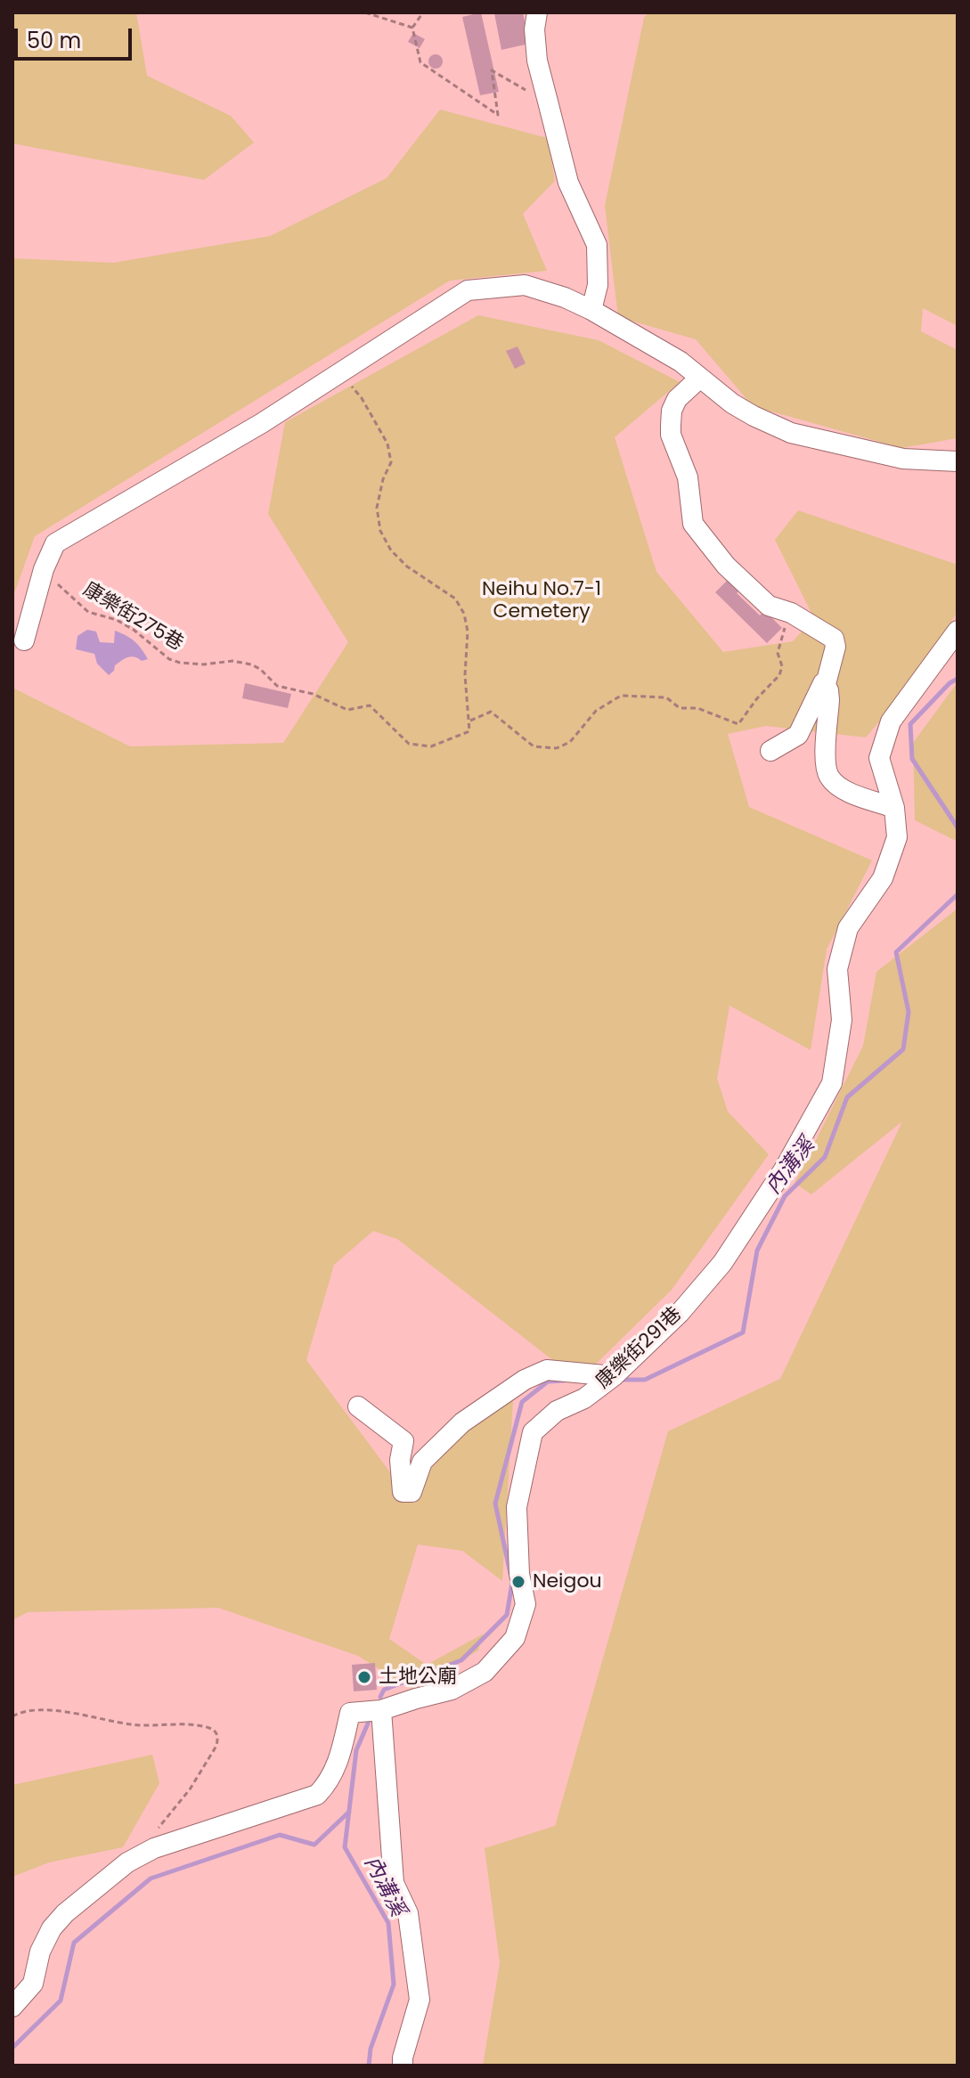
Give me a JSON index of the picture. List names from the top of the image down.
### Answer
{
  "streets": {
    "street": ["康樂街291巷"],
    "path": ["康樂街275巷"]
  },
  "water": ["內溝溪"],
  "parks": ["Neihu No.7-1 Cemetery"],
  "places": ["Neigou", "土地公廟"],
  "scale_bar": "50 m"
}
